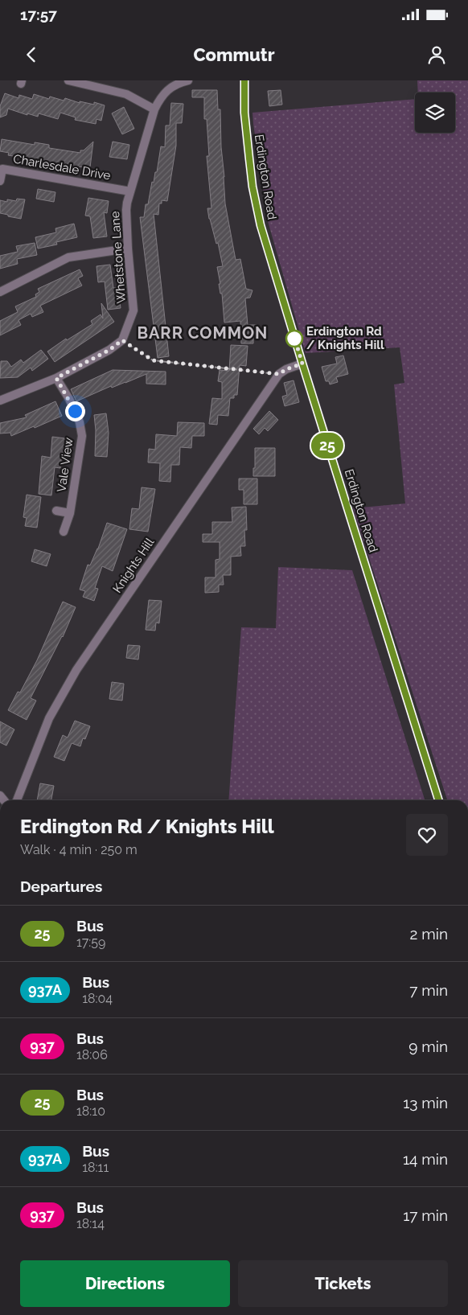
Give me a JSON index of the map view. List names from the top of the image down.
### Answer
{
  "streets": {
    "street": [
      "Charlesdale Drive",
      "Erdington Road",
      "Whetstone Lane",
      "Vale View",
      "Knights Hill"
    ]
  },
  "crossings": [
    ["Charlesdale Drive", "Whetstone Lane"]
  ],
  "districts": ["BARR COMMON"],
  "places": ["Erdington Rd / Knights Hill"],
  "lines": ["bus line 25"],
  "page": {
    "status": "17:57",
    "header": "Commutr",
    "on_map": "25",
    "heading": [
      ["Erdington Rd / Knights Hill", "Walk · 4 min · 250 m"],
      "Departures"
    ],
    "list": [
      {
        "mark": "25",
        "name": "Bus",
        "note": "17:59",
        "value": "2 min"
      },
      {
        "mark": "937A",
        "name": "Bus",
        "note": "18:04",
        "value": "7 min"
      },
      {
        "mark": "937",
        "name": "Bus",
        "note": "18:06",
        "value": "9 min"
      },
      {
        "mark": "25",
        "name": "Bus",
        "note": "18:10",
        "value": "13 min"
      },
      {
        "mark": "937A",
        "name": "Bus",
        "note": "18:11",
        "value": "14 min"
      },
      {
        "mark": "937",
        "name": "Bus",
        "note": "18:14",
        "value": "17 min"
      }
    ],
    "buttons": ["Directions", "Tickets"]
  }
}
